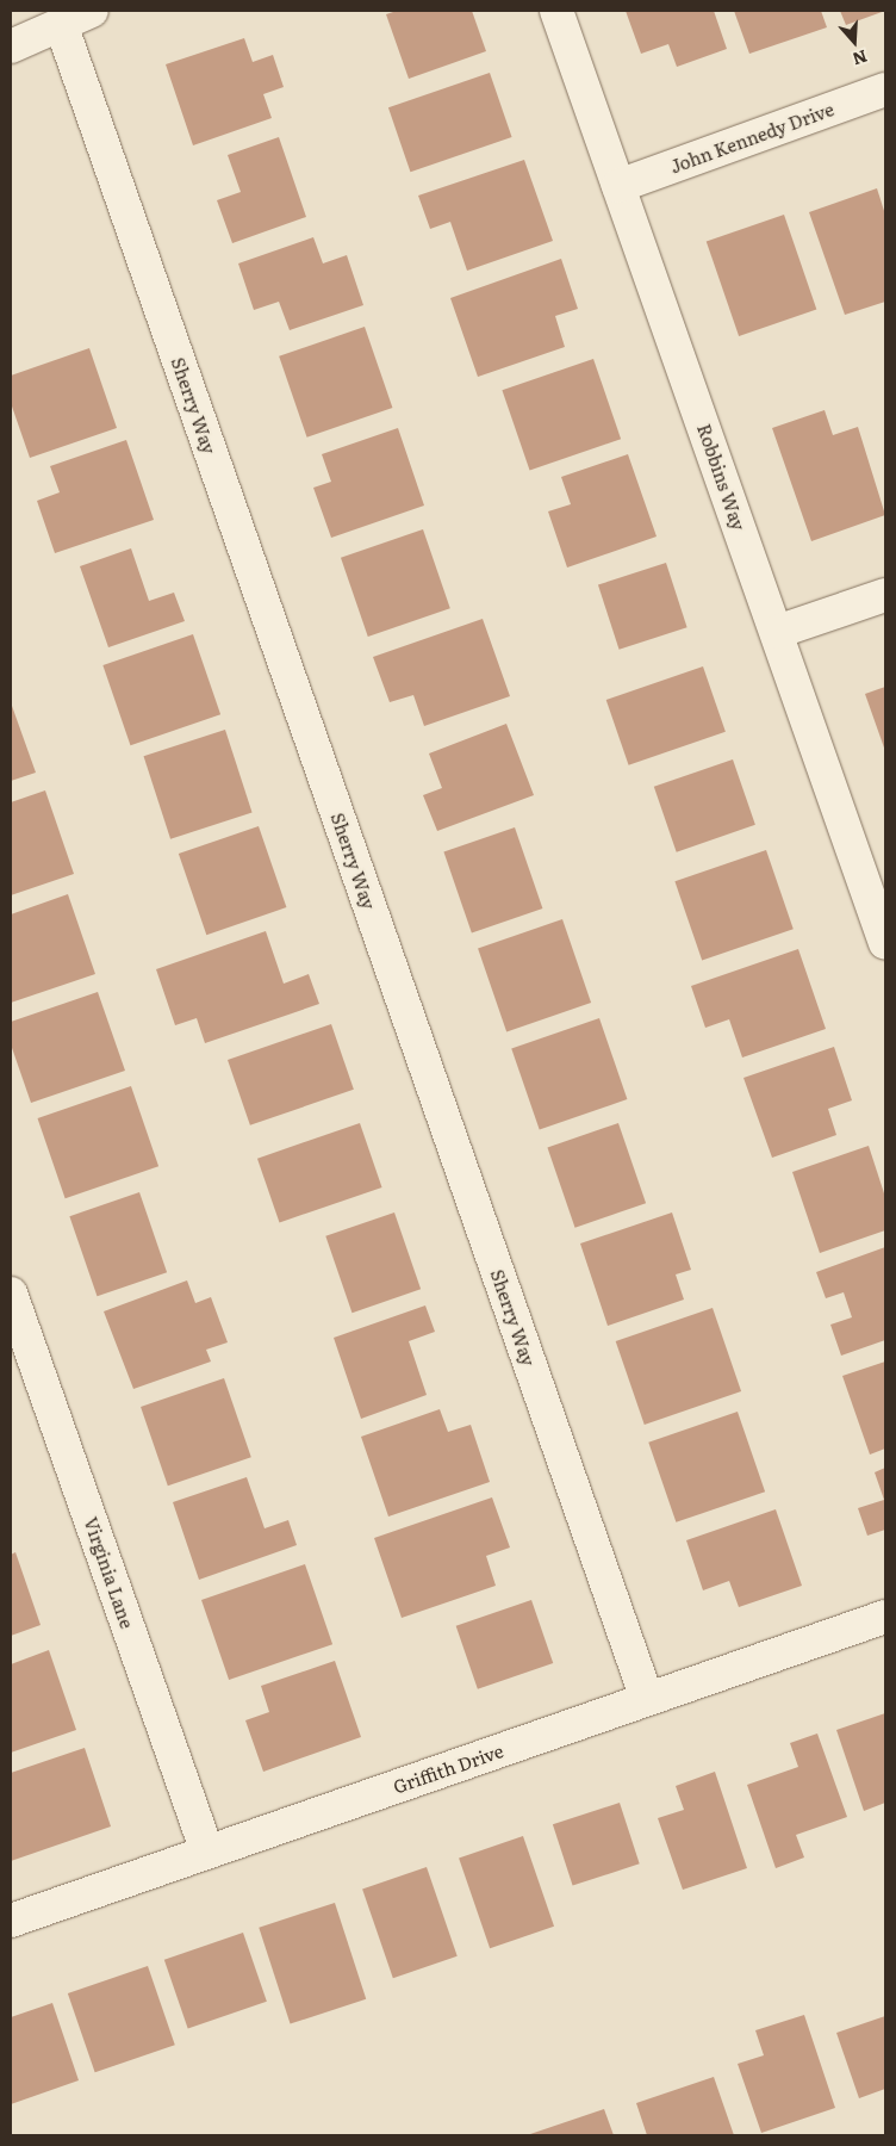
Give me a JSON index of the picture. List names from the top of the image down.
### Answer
{
  "streets": {
    "street": [
      "John Kennedy Drive",
      "Sherry Way",
      "Robbins Way",
      "Virginia Lane",
      "Griffith Drive"
    ]
  },
  "crossings": [
    ["John Kennedy Drive", "Robbins Way"],
    ["Sherry Way", "Griffith Drive"],
    ["Virginia Lane", "Griffith Drive"]
  ],
  "north": "bottom"
}
